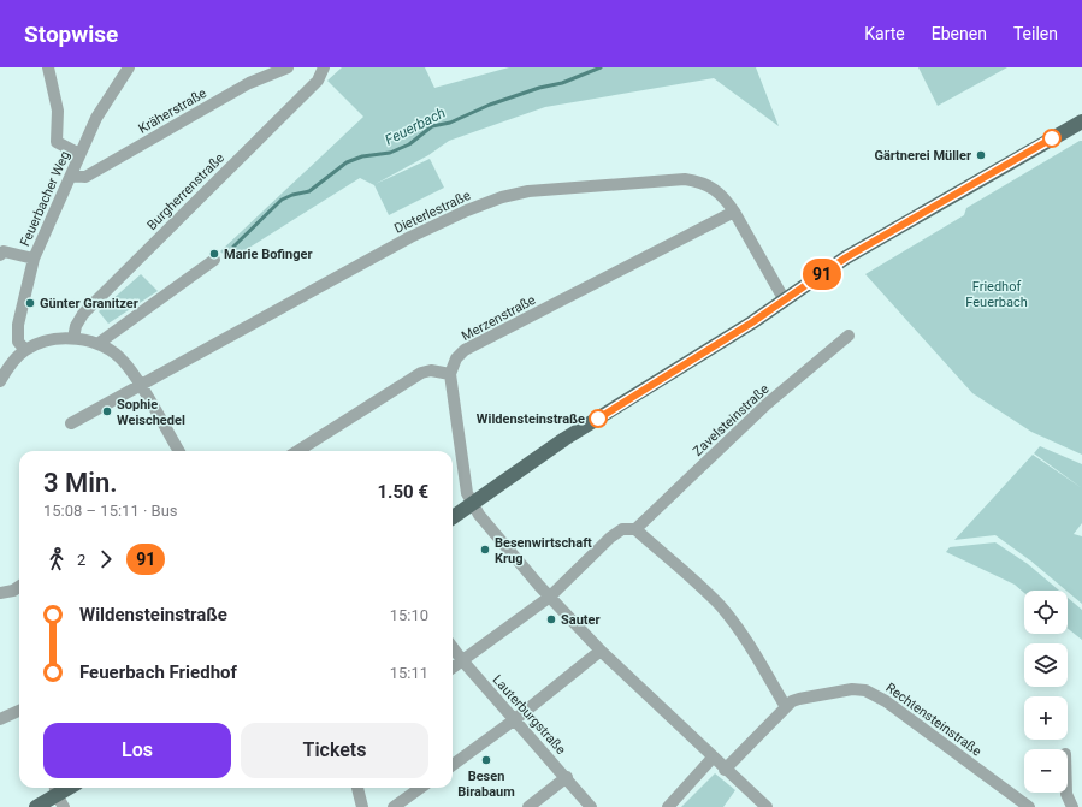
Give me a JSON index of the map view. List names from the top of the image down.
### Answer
{
  "streets": {
    "street": [
      "Kräherstraße",
      "Burgherrenstraße",
      "Feuerbacher Weg",
      "Dieterlestraße",
      "Merzenstraße",
      "Zavelsteinstraße",
      "Lauterburgstraße",
      "Rechtensteinstraße"
    ]
  },
  "crossings": [
    ["Kräherstraße", "Feuerbacher Weg"],
    ["Dieterlestraße", "Merzenstraße"],
    ["Zavelsteinstraße", "Lauterburgstraße"]
  ],
  "water": ["Feuerbach"],
  "parks": ["Friedhof Feuerbach"],
  "places": [
    "Gärtnerei Müller",
    "Marie Bofinger",
    "Günter Granitzer",
    "Sophie Weischedel",
    "Wildensteinstraße",
    "Besenwirtschaft Krug",
    "Sauter",
    "Besen Birabaum"
  ],
  "lines": ["bus line 91"],
  "page": {
    "header": "Stopwise",
    "nav": ["Karte", "Ebenen", "Teilen"],
    "on_map": "91",
    "heading": ["3 Min.", "15:08 – 15:11 · Bus", "1.50 €"],
    "legs": ["2", "91"],
    "list": [
      {
        "name": "Wildensteinstraße",
        "value": "15:10"
      },
      {
        "name": "Feuerbach Friedhof",
        "value": "15:11"
      }
    ],
    "map_buttons": ["+", "−"],
    "buttons": ["Los", "Tickets"]
  }
}
